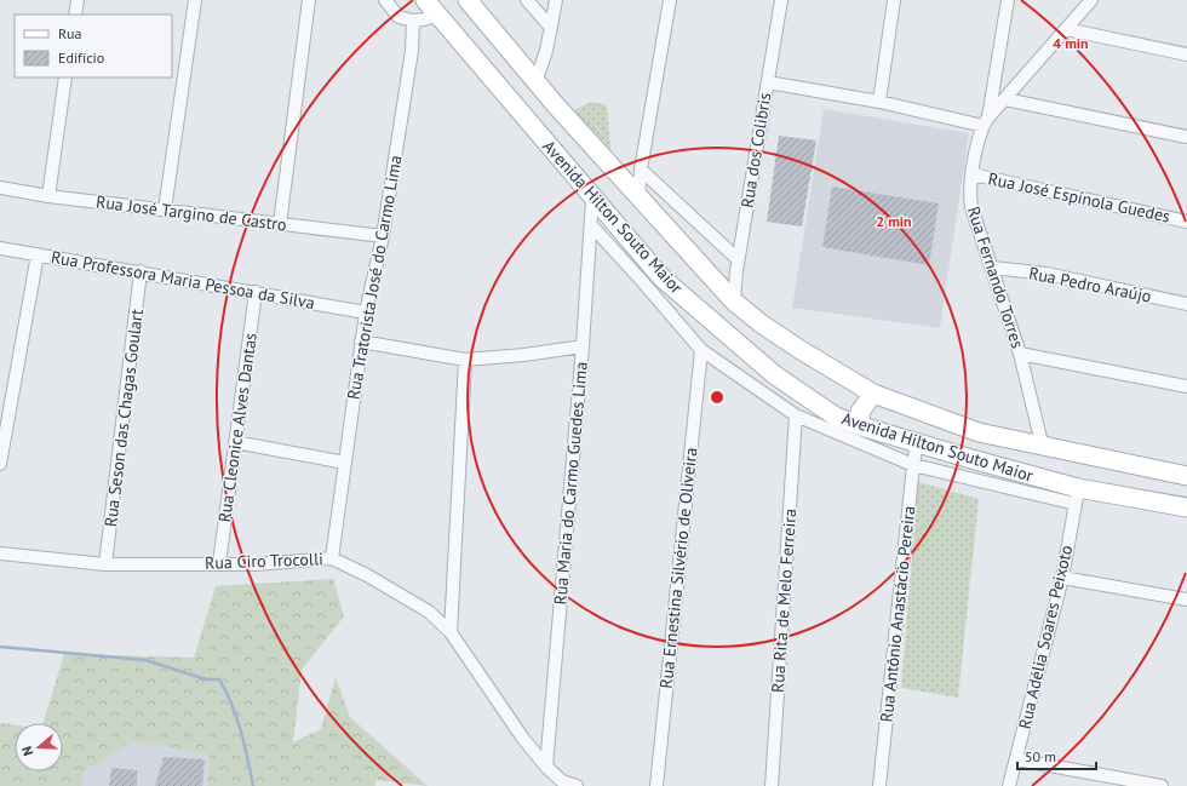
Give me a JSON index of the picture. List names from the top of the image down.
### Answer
{
  "streets": {
    "main road": ["Avenida Hilton Souto Maior"],
    "street": [
      "Rua dos Colibris",
      "Rua José Espínola Guedes",
      "Rua José Targino de Castro",
      "Rua Tratorista José do Carmo Lima",
      "Rua Fernando Torres",
      "Rua Professora Maria Pessoa da Silva",
      "Rua Pedro Araújo",
      "Rua Seson das Chagas Goulart",
      "Rua Cleonice Alves Dantas",
      "Rua Maria do Carmo Guedes Lima",
      "Rua Ciro Trocolli",
      "Rua Ernestina Silvério de Oliveira",
      "Rua Rita de Melo Ferreira",
      "Rua Antônio Anastácio Pereira",
      "Rua Adélia Soares Peixoto"
    ]
  },
  "crossings": [
    ["Rua dos Colibris", "Avenida Hilton Souto Maior"],
    ["Rua José Espínola Guedes", "Rua Fernando Torres"],
    ["Rua José Targino de Castro", "Rua Tratorista José do Carmo Lima"],
    ["Avenida Hilton Souto Maior", "Rua Fernando Torres"],
    ["Avenida Hilton Souto Maior", "Rua Maria do Carmo Guedes Lima"],
    ["Avenida Hilton Souto Maior", "Rua Ernestina Silvério de Oliveira"],
    ["Avenida Hilton Souto Maior", "Rua Rita de Melo Ferreira"],
    ["Avenida Hilton Souto Maior", "Rua Antônio Anastácio Pereira"],
    ["Avenida Hilton Souto Maior", "Rua Adélia Soares Peixoto"],
    ["Rua Tratorista José do Carmo Lima", "Rua Professora Maria Pessoa da Silva"],
    ["Rua Tratorista José do Carmo Lima", "Rua Ciro Trocolli"],
    ["Rua Fernando Torres", "Rua Pedro Araújo"],
    ["Rua Professora Maria Pessoa da Silva", "Rua Seson das Chagas Goulart"],
    ["Rua Professora Maria Pessoa da Silva", "Rua Cleonice Alves Dantas"],
    ["Rua Seson das Chagas Goulart", "Rua Ciro Trocolli"],
    ["Rua Cleonice Alves Dantas", "Rua Ciro Trocolli"],
    ["Rua Maria do Carmo Guedes Lima", "Rua Ciro Trocolli"]
  ],
  "legend": ["Rua", "Edifício"],
  "scale_bar": "50 m",
  "north": "left",
  "rings": ["4 min", "2 min"]
}
